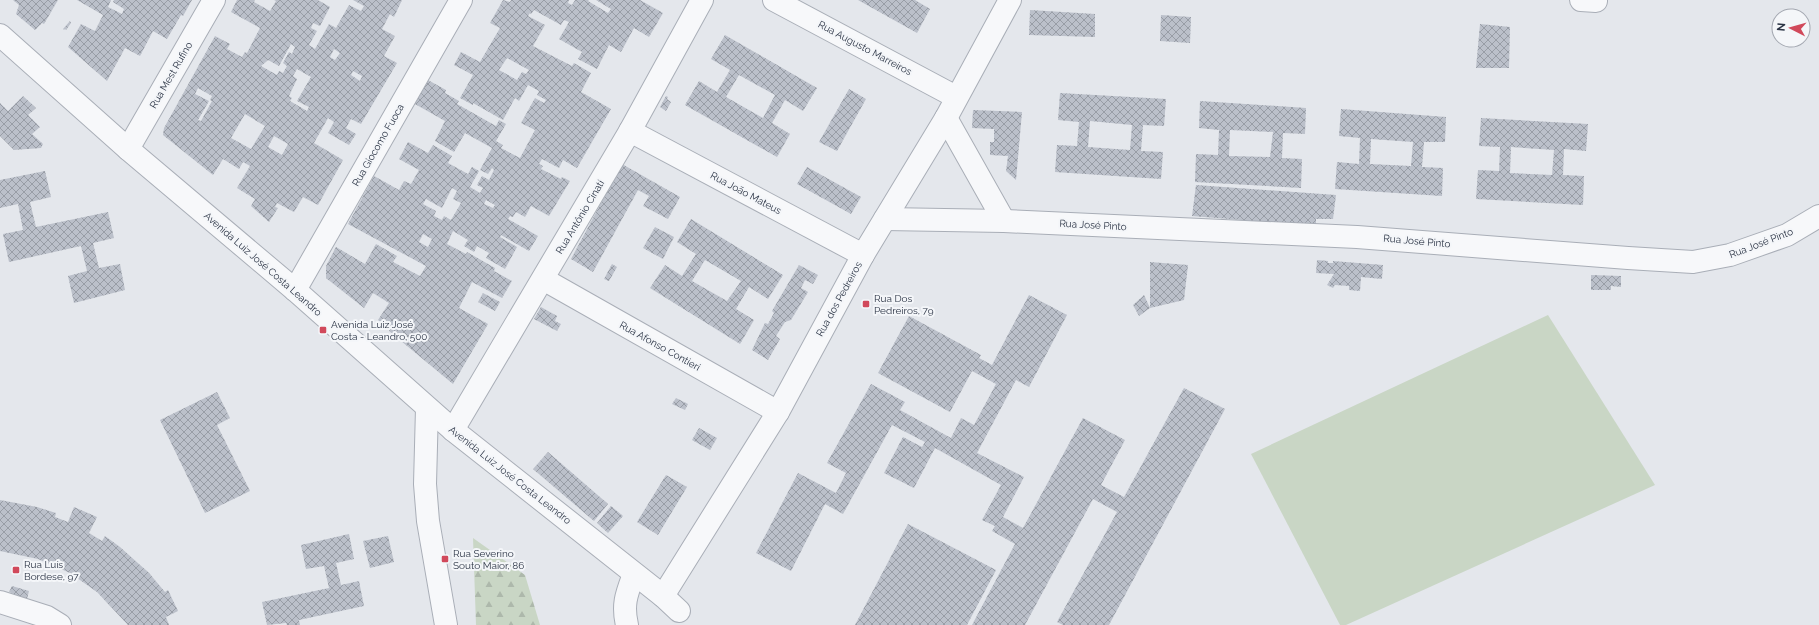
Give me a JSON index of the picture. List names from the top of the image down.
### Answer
{
  "streets": {
    "street": [
      "Rua Augusto Marreiros",
      "Rua Mest Rufino",
      "Rua Giocomo Fuoca",
      "Rua João Mateus",
      "Rua Antônio Cinati",
      "Rua José Pinto",
      "Avenida Luiz José Costa Leandro",
      "Rua dos Pedreiros",
      "Rua Afonso Contieri"
    ]
  },
  "crossings": [
    ["Rua Augusto Marreiros", "Rua dos Pedreiros"],
    ["Rua Mest Rufino", "Avenida Luiz José Costa Leandro"],
    ["Rua Giocomo Fuoca", "Avenida Luiz José Costa Leandro"],
    ["Rua João Mateus", "Rua Antônio Cinati"],
    ["Rua João Mateus", "Rua dos Pedreiros"],
    ["Rua Antônio Cinati", "Avenida Luiz José Costa Leandro"],
    ["Rua Antônio Cinati", "Rua Afonso Contieri"],
    ["Rua José Pinto", "Rua dos Pedreiros"],
    ["Avenida Luiz José Costa Leandro", "Rua dos Pedreiros"],
    ["Rua dos Pedreiros", "Rua Afonso Contieri"]
  ],
  "places": {
    "transit": [
      "Rua Dos Pedreiros, 79",
      "Avenida Luiz José Costa - Leandro, 500",
      "Rua Severino Souto Maior, 86",
      "Rua Luís Bordese, 97"
    ]
  },
  "north": "left"
}
